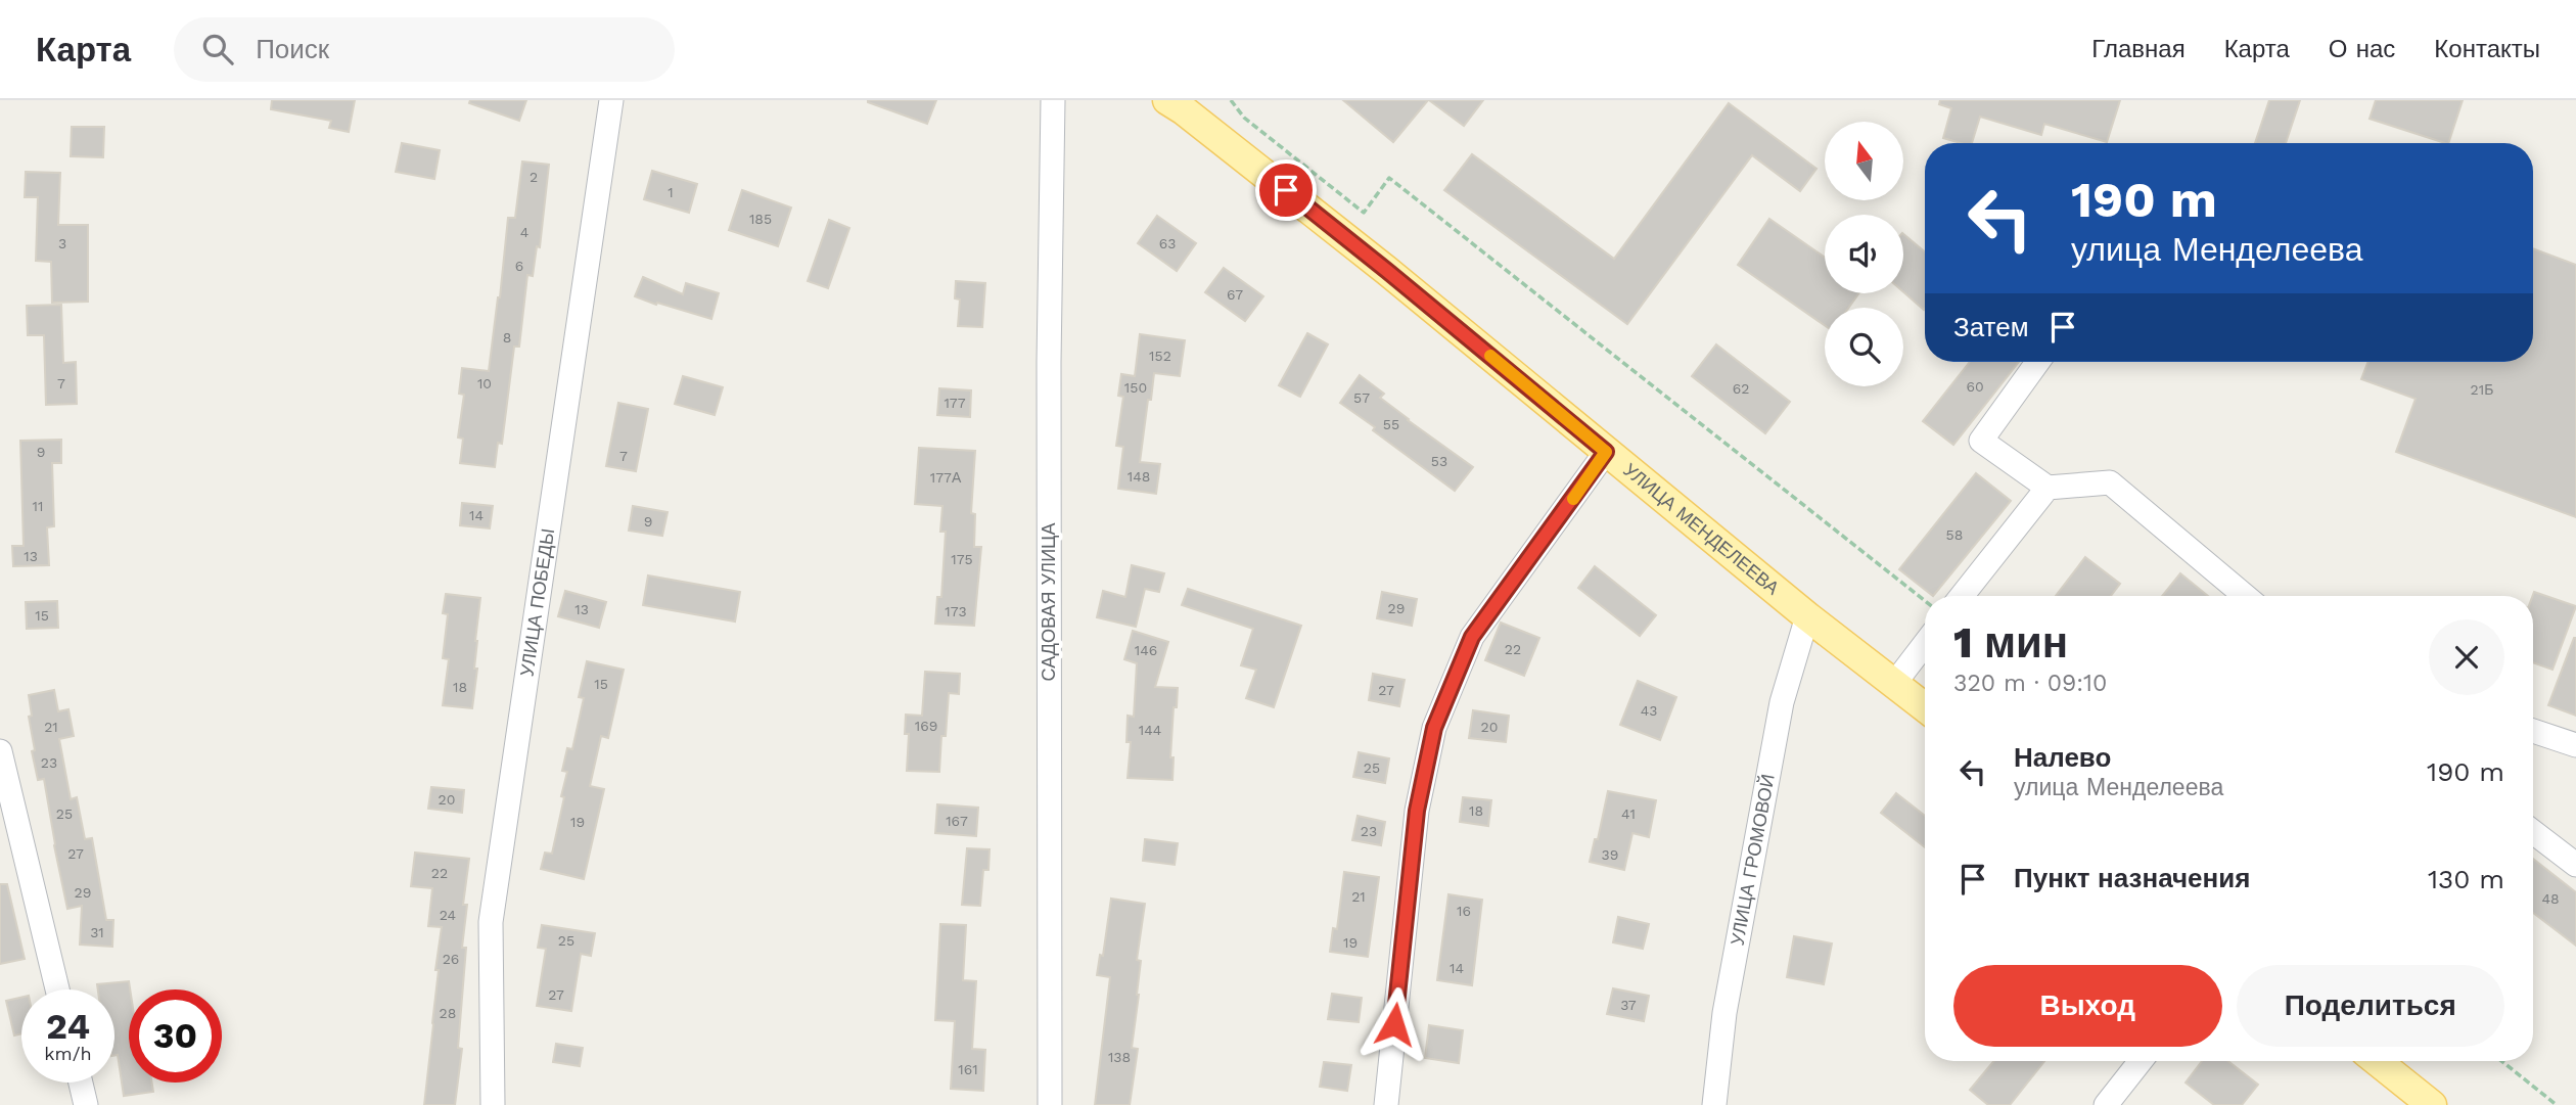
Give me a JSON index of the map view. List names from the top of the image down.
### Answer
{
  "streets": {
    "main road": ["УЛИЦА МЕНДЕЛЕЕВА"],
    "street": ["УЛИЦА ПОБЕДЫ", "САДОВАЯ УЛИЦА", "УЛИЦА ГРОМОВОЙ"]
  },
  "crossings": [
    ["УЛИЦА МЕНДЕЛЕЕВА", "УЛИЦА ГРОМОВОЙ"]
  ],
  "house_numbers": [
    "2",
    "1",
    "185",
    "4",
    "3",
    "63",
    "6",
    "67",
    "8",
    "152",
    "7",
    "10",
    "60",
    "150",
    "62",
    "21Б",
    "57",
    "177",
    "55",
    "9",
    "7",
    "53",
    "148",
    "177А",
    "11",
    "14",
    "9",
    "58",
    "13",
    "175",
    "29",
    "13",
    "173",
    "15",
    "22",
    "146",
    "15",
    "18",
    "27",
    "43",
    "169",
    "21",
    "20",
    "144",
    "23",
    "25",
    "20",
    "18",
    "25",
    "41",
    "167",
    "19",
    "23",
    "27",
    "39",
    "22",
    "29",
    "21",
    "48",
    "16",
    "24",
    "31",
    "25",
    "19",
    "26",
    "14",
    "27",
    "37",
    "28",
    "138",
    "161"
  ],
  "north": "top",
  "page": {
    "header": "Карта",
    "search": "Поиск",
    "nav": [
      "Главная",
      "Карта",
      "О нас",
      "Контакты"
    ],
    "turn": ["190 m", "улица Менделеева"],
    "then": "Затем",
    "heading": ["1 мин", "320 m · 09:10"],
    "list": [
      {
        "name": "Налево",
        "note": "улица Менделеева",
        "value": "190 m"
      },
      {
        "name": "Пункт назначения",
        "value": "130 m"
      }
    ],
    "buttons": ["Выход", "Поделиться"],
    "speed": "24 km/h",
    "limit": "30"
  }
}
